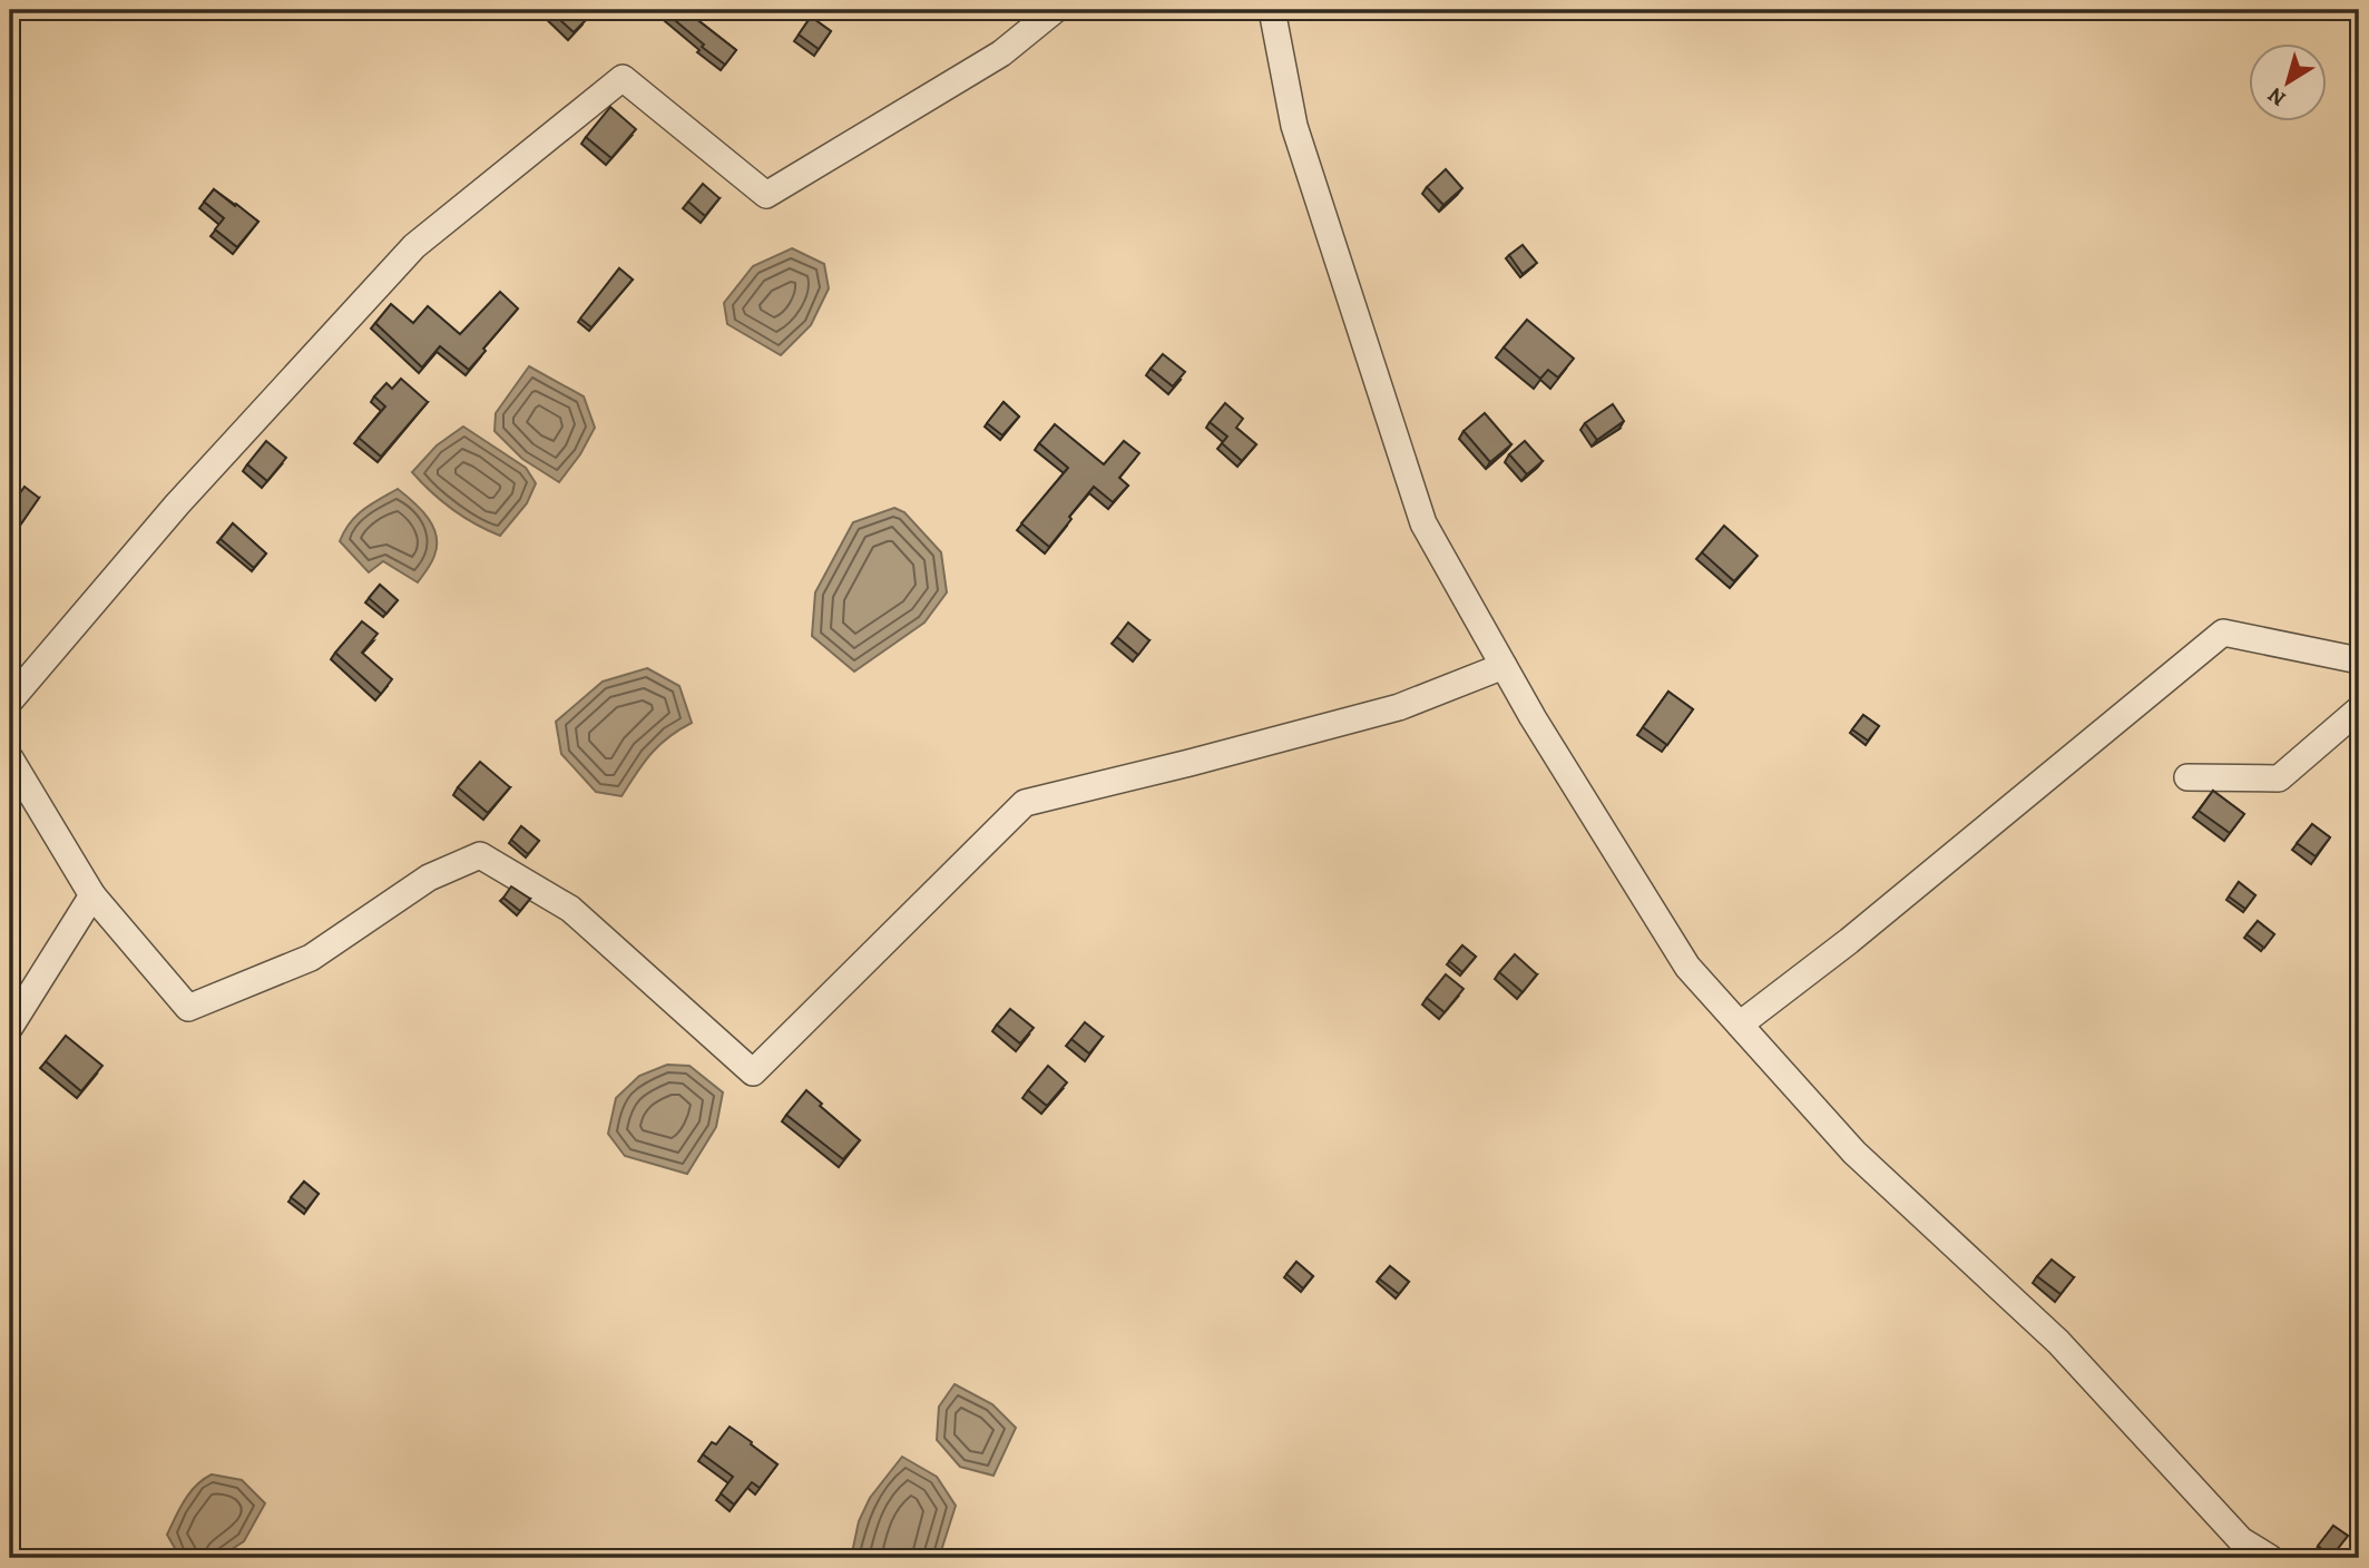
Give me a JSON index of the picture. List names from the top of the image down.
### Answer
{
  "north": "bottom left"
}
